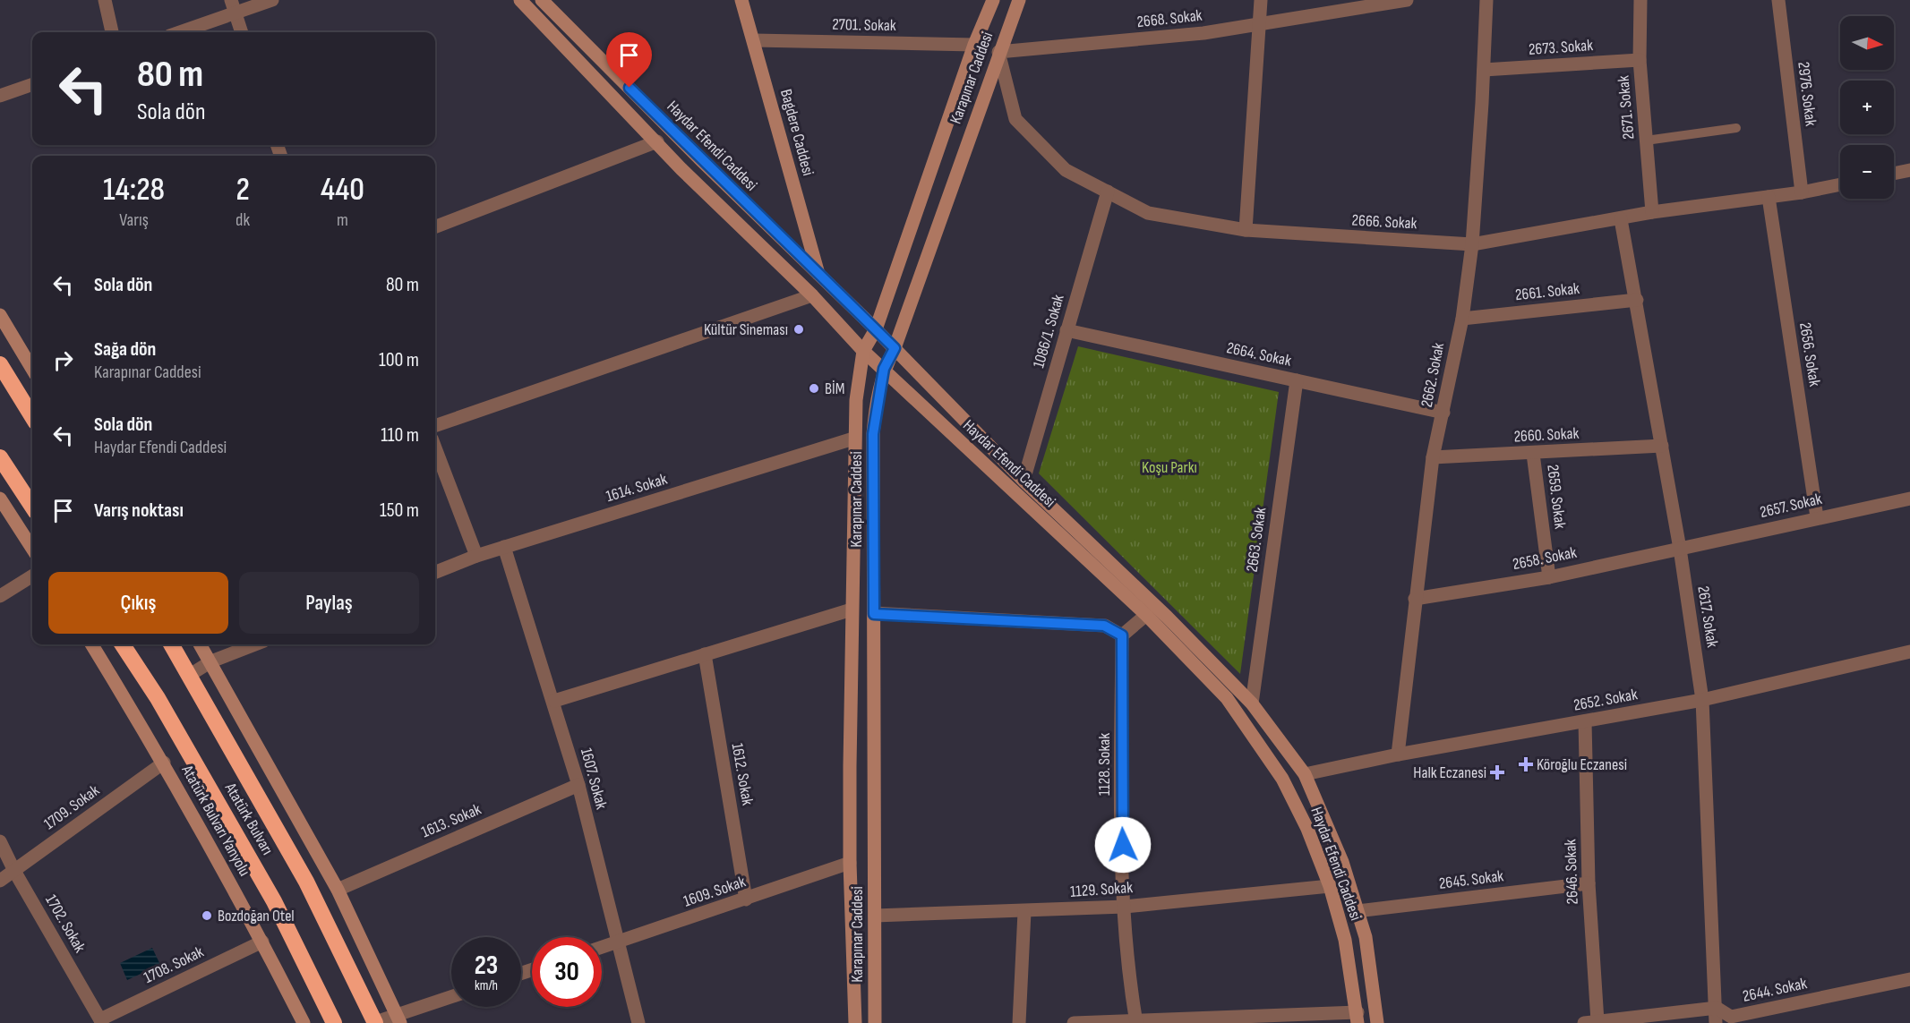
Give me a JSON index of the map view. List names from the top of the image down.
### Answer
{
  "streets": {
    "highway": ["Atatürk Bulvarı"],
    "main road": [
      "Karapınar Caddesi",
      "Bagdere Caddesi",
      "Haydar Efendi Caddesi",
      "Atatürk Bulvarı Yanyolu"
    ],
    "street": [
      "2668. Sokak",
      "2701. Sokak",
      "2673. Sokak",
      "2976. Sokak",
      "2671. Sokak",
      "2666. Sokak",
      "2661. Sokak",
      "1086/1. Sokak",
      "2664. Sokak",
      "2656. Sokak",
      "2662. Sokak",
      "2660. Sokak",
      "1614. Sokak",
      "2659. Sokak",
      "2657. Sokak",
      "2663. Sokak",
      "2658. Sokak",
      "2617. Sokak",
      "2652. Sokak",
      "1128. Sokak",
      "1612. Sokak",
      "1607. Sokak",
      "1709. Sokak",
      "1613. Sokak",
      "2646. Sokak",
      "2645. Sokak",
      "1129. Sokak",
      "1609. Sokak",
      "1702. Sokak",
      "1708. Sokak",
      "2644. Sokak"
    ]
  },
  "crossings": [
    ["2668. Sokak", "Karapınar Caddesi"],
    ["2668. Sokak", "2666. Sokak"],
    ["2701. Sokak", "Karapınar Caddesi"],
    ["2701. Sokak", "Bagdere Caddesi"],
    ["2673. Sokak", "2671. Sokak"],
    ["2673. Sokak", "2662. Sokak"],
    ["Karapınar Caddesi", "Haydar Efendi Caddesi"],
    ["Karapınar Caddesi", "2666. Sokak"],
    ["Karapınar Caddesi", "1614. Sokak"],
    ["Karapınar Caddesi", "1129. Sokak"],
    ["Karapınar Caddesi", "1609. Sokak"],
    ["2976. Sokak", "2666. Sokak"],
    ["2671. Sokak", "2666. Sokak"],
    ["Bagdere Caddesi", "Haydar Efendi Caddesi"],
    ["Haydar Efendi Caddesi", "1086/1. Sokak"],
    ["Haydar Efendi Caddesi", "2663. Sokak"],
    ["Haydar Efendi Caddesi", "2652. Sokak"],
    ["Haydar Efendi Caddesi", "2645. Sokak"],
    ["Haydar Efendi Caddesi", "1129. Sokak"],
    ["2666. Sokak", "1086/1. Sokak"],
    ["2666. Sokak", "2656. Sokak"],
    ["2666. Sokak", "2662. Sokak"],
    ["2666. Sokak", "2617. Sokak"],
    ["2661. Sokak", "2662. Sokak"],
    ["2661. Sokak", "2617. Sokak"],
    ["1086/1. Sokak", "2664. Sokak"],
    ["2664. Sokak", "2662. Sokak"],
    ["2664. Sokak", "2663. Sokak"],
    ["2656. Sokak", "2657. Sokak"],
    ["2662. Sokak", "2660. Sokak"],
    ["2662. Sokak", "2658. Sokak"],
    ["2662. Sokak", "2652. Sokak"],
    ["2660. Sokak", "2659. Sokak"],
    ["2660. Sokak", "2617. Sokak"],
    ["1614. Sokak", "1607. Sokak"],
    ["2659. Sokak", "2658. Sokak"],
    ["2657. Sokak", "2658. Sokak"],
    ["2657. Sokak", "2617. Sokak"],
    ["2658. Sokak", "2617. Sokak"],
    ["2617. Sokak", "2652. Sokak"],
    ["2617. Sokak", "2644. Sokak"],
    ["2652. Sokak", "2646. Sokak"],
    ["1128. Sokak", "1129. Sokak"],
    ["1612. Sokak", "1609. Sokak"],
    ["1607. Sokak", "1613. Sokak"],
    ["1607. Sokak", "1609. Sokak"],
    ["1709. Sokak", "Atatürk Bulvarı Yanyolu"],
    ["1709. Sokak", "1702. Sokak"],
    ["Atatürk Bulvarı Yanyolu", "1708. Sokak"],
    ["2646. Sokak", "2645. Sokak"],
    ["2646. Sokak", "2644. Sokak"],
    ["1702. Sokak", "1708. Sokak"]
  ],
  "parks": ["Koşu Parkı"],
  "places": {
    "other": ["Kültür Sineması", "BİM", "Bozdoğan Otel"],
    "health": ["Köroğlu Eczanesi", "Halk Eczanesi"]
  },
  "north": "right",
  "page": {
    "map_buttons": ["+", "−"],
    "turn": ["80 m", "Sola dön"],
    "eta": [
      "14:28",
      "Varış",
      "2",
      "dk",
      "440",
      "m"
    ],
    "list": [
      {
        "name": "Sola dön",
        "value": "80 m"
      },
      {
        "name": "Sağa dön",
        "note": "Karapınar Caddesi",
        "value": "100 m"
      },
      {
        "name": "Sola dön",
        "note": "Haydar Efendi Caddesi",
        "value": "110 m"
      },
      {
        "name": "Varış noktası",
        "value": "150 m"
      }
    ],
    "buttons": ["Çıkış", "Paylaş"],
    "speed": "23 km/h",
    "limit": "30"
  }
}
